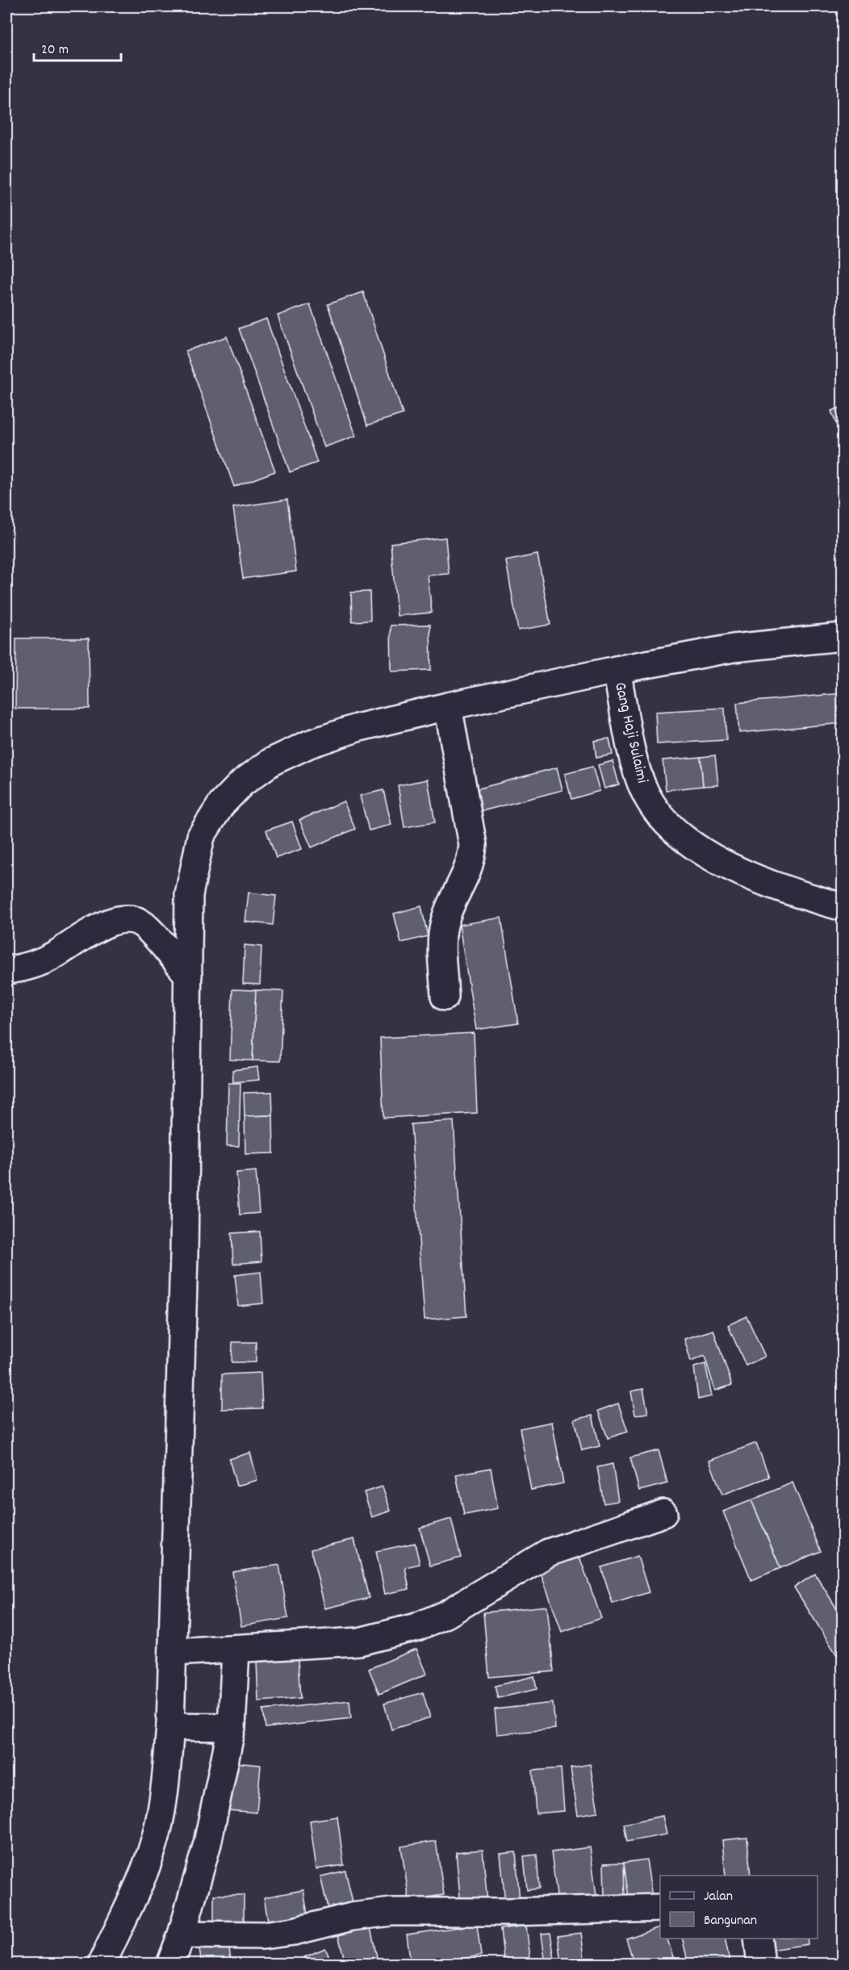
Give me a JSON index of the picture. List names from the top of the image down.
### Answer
{
  "streets": {
    "street": ["Gang Haji Sulaimi"]
  },
  "legend": ["Jalan", "Bangunan"],
  "scale_bar": "20 m"
}
